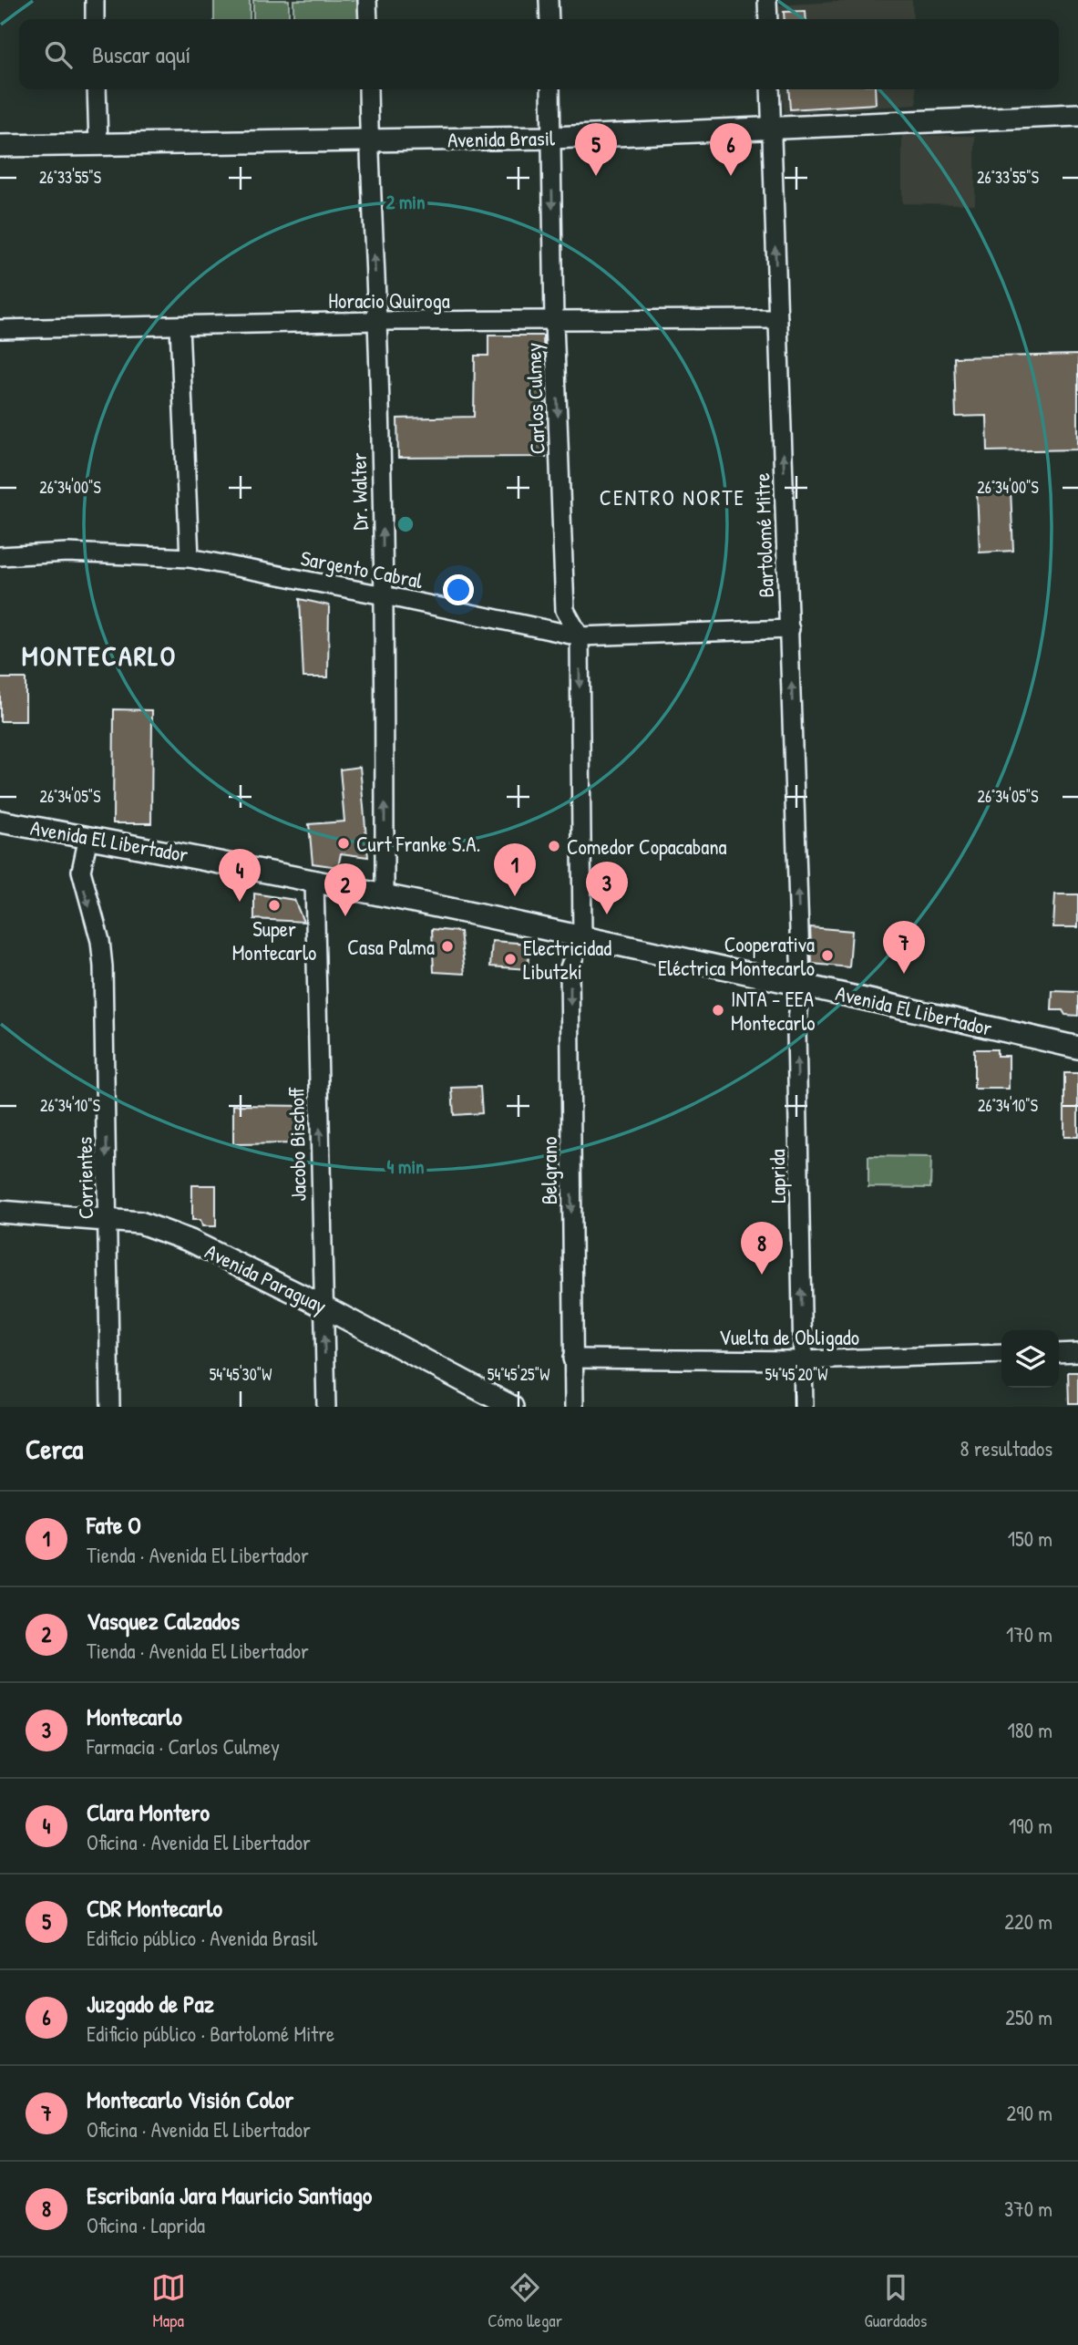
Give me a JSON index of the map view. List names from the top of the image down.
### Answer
{
  "streets": {
    "main road": ["Avenida Brasil", "Avenida El Libertador", "Avenida Paraguay"],
    "street": [
      "Horacio Quiroga",
      "Carlos Culmey",
      "Dr. Walter",
      "Bartolomé Mitre",
      "Sargento Cabral",
      "Jacobo Bischoff",
      "Belgrano",
      "Laprida",
      "Corrientes",
      "Vuelta de Obligado"
    ]
  },
  "crossings": [
    ["Avenida Brasil", "Carlos Culmey"],
    ["Avenida Brasil", "Dr. Walter"],
    ["Avenida Brasil", "Bartolomé Mitre"],
    ["Horacio Quiroga", "Carlos Culmey"],
    ["Horacio Quiroga", "Dr. Walter"],
    ["Horacio Quiroga", "Bartolomé Mitre"],
    ["Carlos Culmey", "Sargento Cabral"],
    ["Carlos Culmey", "Avenida El Libertador"],
    ["Carlos Culmey", "Belgrano"],
    ["Dr. Walter", "Sargento Cabral"],
    ["Dr. Walter", "Avenida El Libertador"],
    ["Bartolomé Mitre", "Sargento Cabral"],
    ["Bartolomé Mitre", "Avenida El Libertador"],
    ["Bartolomé Mitre", "Laprida"],
    ["Avenida El Libertador", "Jacobo Bischoff"],
    ["Avenida El Libertador", "Belgrano"],
    ["Avenida El Libertador", "Laprida"],
    ["Avenida El Libertador", "Corrientes"],
    ["Jacobo Bischoff", "Avenida Paraguay"],
    ["Belgrano", "Vuelta de Obligado"],
    ["Laprida", "Vuelta de Obligado"],
    ["Corrientes", "Avenida Paraguay"]
  ],
  "one_way": [
    "Carlos Culmey",
    "Dr. Walter",
    "Bartolomé Mitre",
    "Jacobo Bischoff",
    "Belgrano",
    "Laprida",
    "Corrientes"
  ],
  "districts": ["CENTRO NORTE", "MONTECARLO"],
  "places": [
    "Curt Franke S.A.",
    "Comedor Copacabana",
    "Super Montecarlo",
    "Casa Palma",
    "Cooperativa Eléctrica Montecarlo",
    "Electricidad Libutzki",
    "INTA - EEA Montecarlo"
  ],
  "page": {
    "search": "Buscar aquí",
    "pins": [
      "5",
      "6",
      "1",
      "4",
      "3",
      "2",
      "7",
      "8"
    ],
    "heading": ["Cerca", "8 resultados"],
    "list": [
      {
        "mark": "1",
        "name": "Fate O",
        "note": "Tienda · Avenida El Libertador",
        "value": "150 m"
      },
      {
        "mark": "2",
        "name": "Vasquez Calzados",
        "note": "Tienda · Avenida El Libertador",
        "value": "170 m"
      },
      {
        "mark": "3",
        "name": "Montecarlo",
        "note": "Farmacia · Carlos Culmey",
        "value": "180 m"
      },
      {
        "mark": "4",
        "name": "Clara Montero",
        "note": "Oficina · Avenida El Libertador",
        "value": "190 m"
      },
      {
        "mark": "5",
        "name": "CDR Montecarlo",
        "note": "Edificio público · Avenida Brasil",
        "value": "220 m"
      },
      {
        "mark": "6",
        "name": "Juzgado de Paz",
        "note": "Edificio público · Bartolomé Mitre",
        "value": "250 m"
      },
      {
        "mark": "7",
        "name": "Montecarlo Visión Color",
        "note": "Oficina · Avenida El Libertador",
        "value": "290 m"
      },
      {
        "mark": "8",
        "name": "Escribanía Jara Mauricio Santiago",
        "note": "Oficina · Laprida",
        "value": "370 m"
      }
    ],
    "nav": ["Mapa", "Cómo llegar", "Guardados"]
  },
  "coordinates": [
    "26°33'55\"S",
    "26°34'00\"S",
    "26°34'05\"S",
    "26°34'10\"S",
    "54°45'30\"W",
    "54°45'25\"W",
    "54°45'20\"W"
  ],
  "rings": ["2 min", "4 min"]
}
